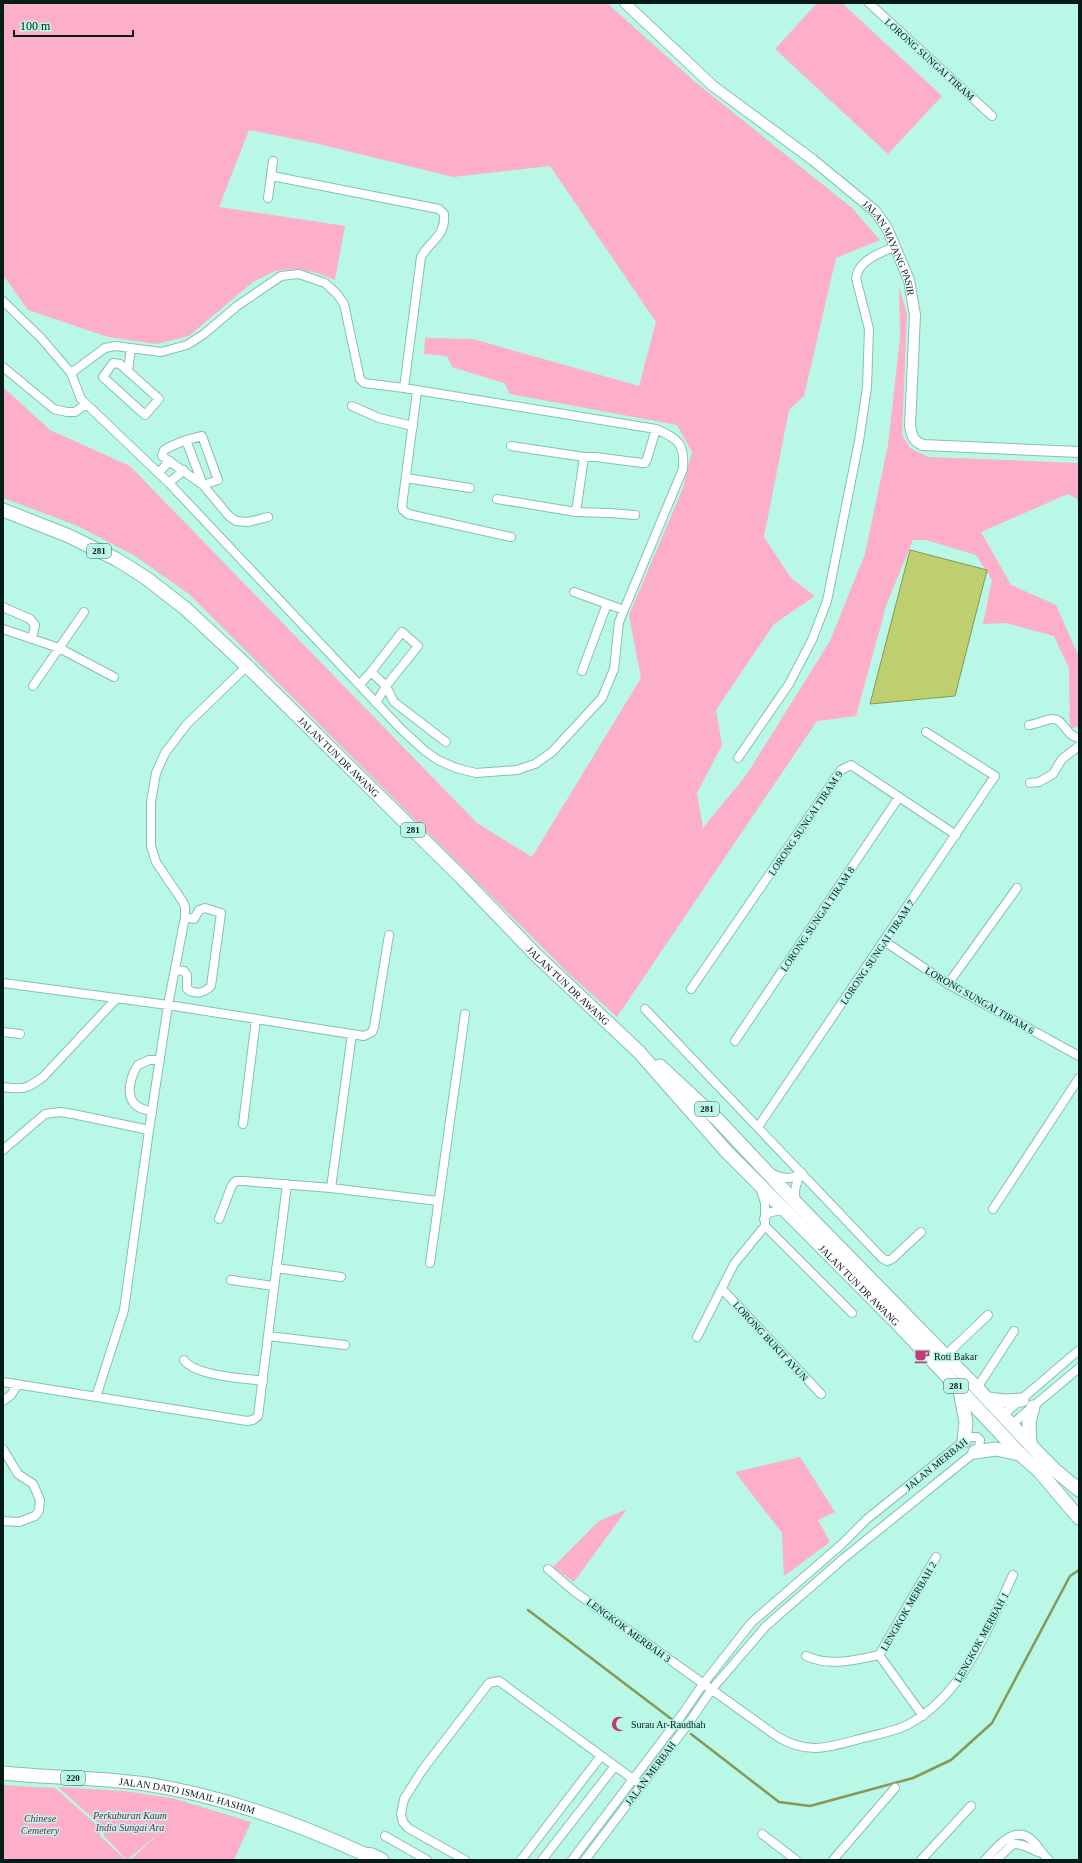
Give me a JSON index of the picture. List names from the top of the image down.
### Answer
{
  "streets": {
    "main road": [
      "281",
      "JALAN TUN DR AWANG",
      "220",
      "JALAN DATO ISMAIL HASHIM"
    ],
    "street": [
      "LORONG SUNGAI TIRAM",
      "JALAN MAYANG PASIR",
      "LORONG SUNGAI TIRAM 9",
      "LORONG SUNGAI TIRAM 8",
      "LORONG SUNGAI TIRAM 7",
      "LORONG SUNGAI TIRAM 6",
      "LORONG BUKIT AYUN",
      "JALAN MERBAH",
      "LENGKOK MERBAH 2",
      "LENGKOK MERBAH 3",
      "LENGKOK MERBAH 1"
    ]
  },
  "crossings": [
    ["LORONG SUNGAI TIRAM 9", "LORONG SUNGAI TIRAM 8"],
    ["LORONG SUNGAI TIRAM 9", "LORONG SUNGAI TIRAM 7"],
    ["LORONG SUNGAI TIRAM 7", "LORONG SUNGAI TIRAM 6"],
    ["JALAN MERBAH", "LENGKOK MERBAH 3"],
    ["JALAN MERBAH", "LENGKOK MERBAH 1"],
    ["LENGKOK MERBAH 2", "LENGKOK MERBAH 1"],
    ["LENGKOK MERBAH 3", "LENGKOK MERBAH 1"]
  ],
  "parks": ["Perkuburan Kaum India Sungai Ara", "Chinese Cemetery"],
  "places": {
    "cafe": ["Roti Bakar"],
    "mosque": ["Surau Ar-Raudhah"]
  },
  "scale_bar": "100 m"
}
